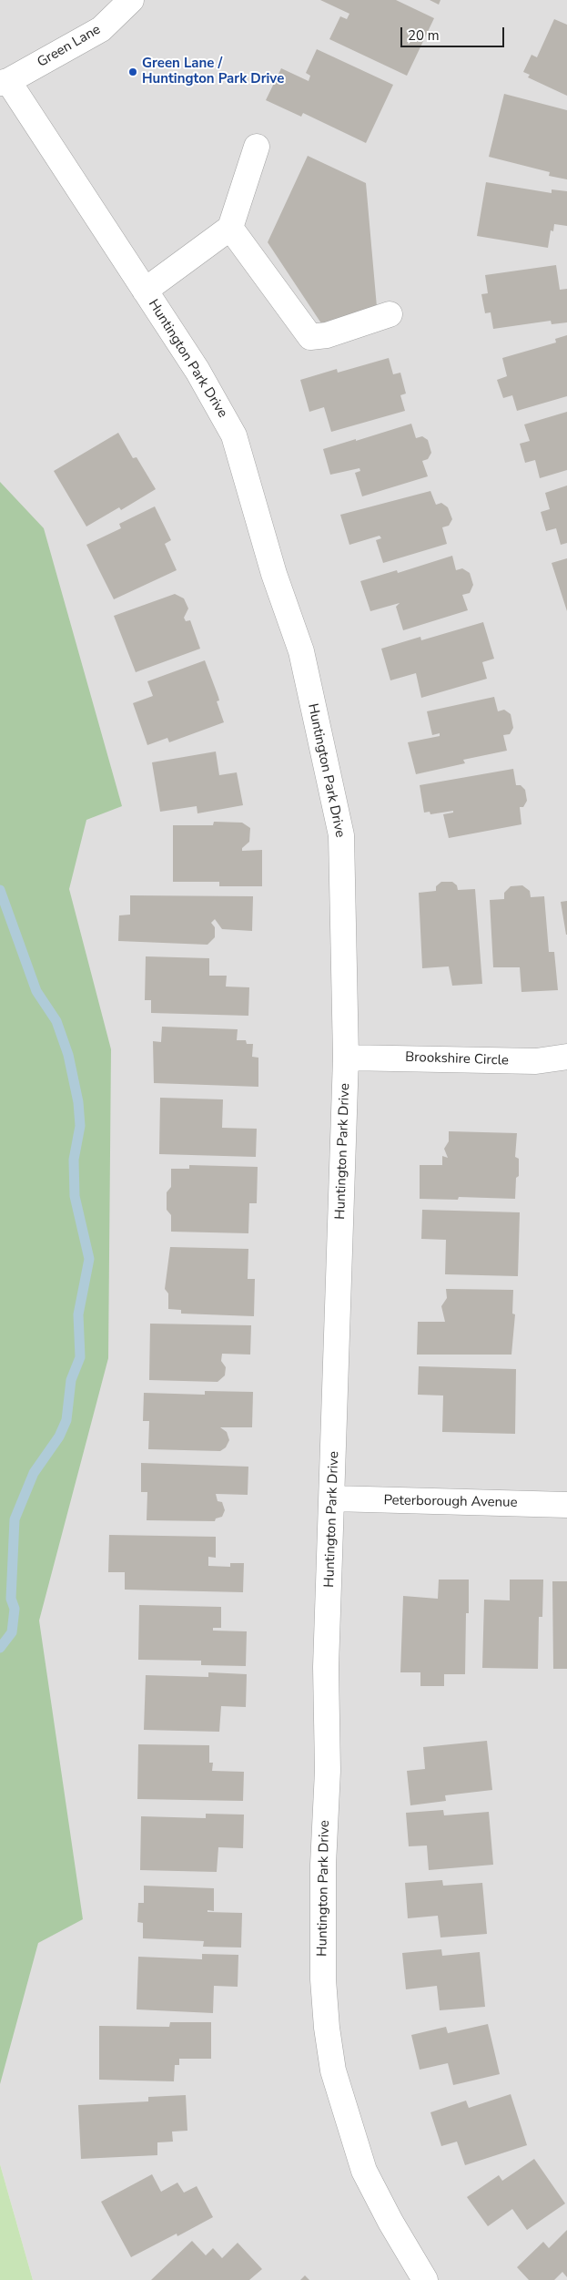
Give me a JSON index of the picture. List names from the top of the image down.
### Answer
{
  "streets": {
    "street": [
      "Green Lane",
      "Huntington Park Drive",
      "Brookshire Circle",
      "Peterborough Avenue"
    ]
  },
  "crossings": [
    ["Green Lane", "Huntington Park Drive"],
    ["Huntington Park Drive", "Brookshire Circle"],
    ["Huntington Park Drive", "Peterborough Avenue"]
  ],
  "places": ["Green Lane / Huntington Park Drive"],
  "scale_bar": "20 m"
}
